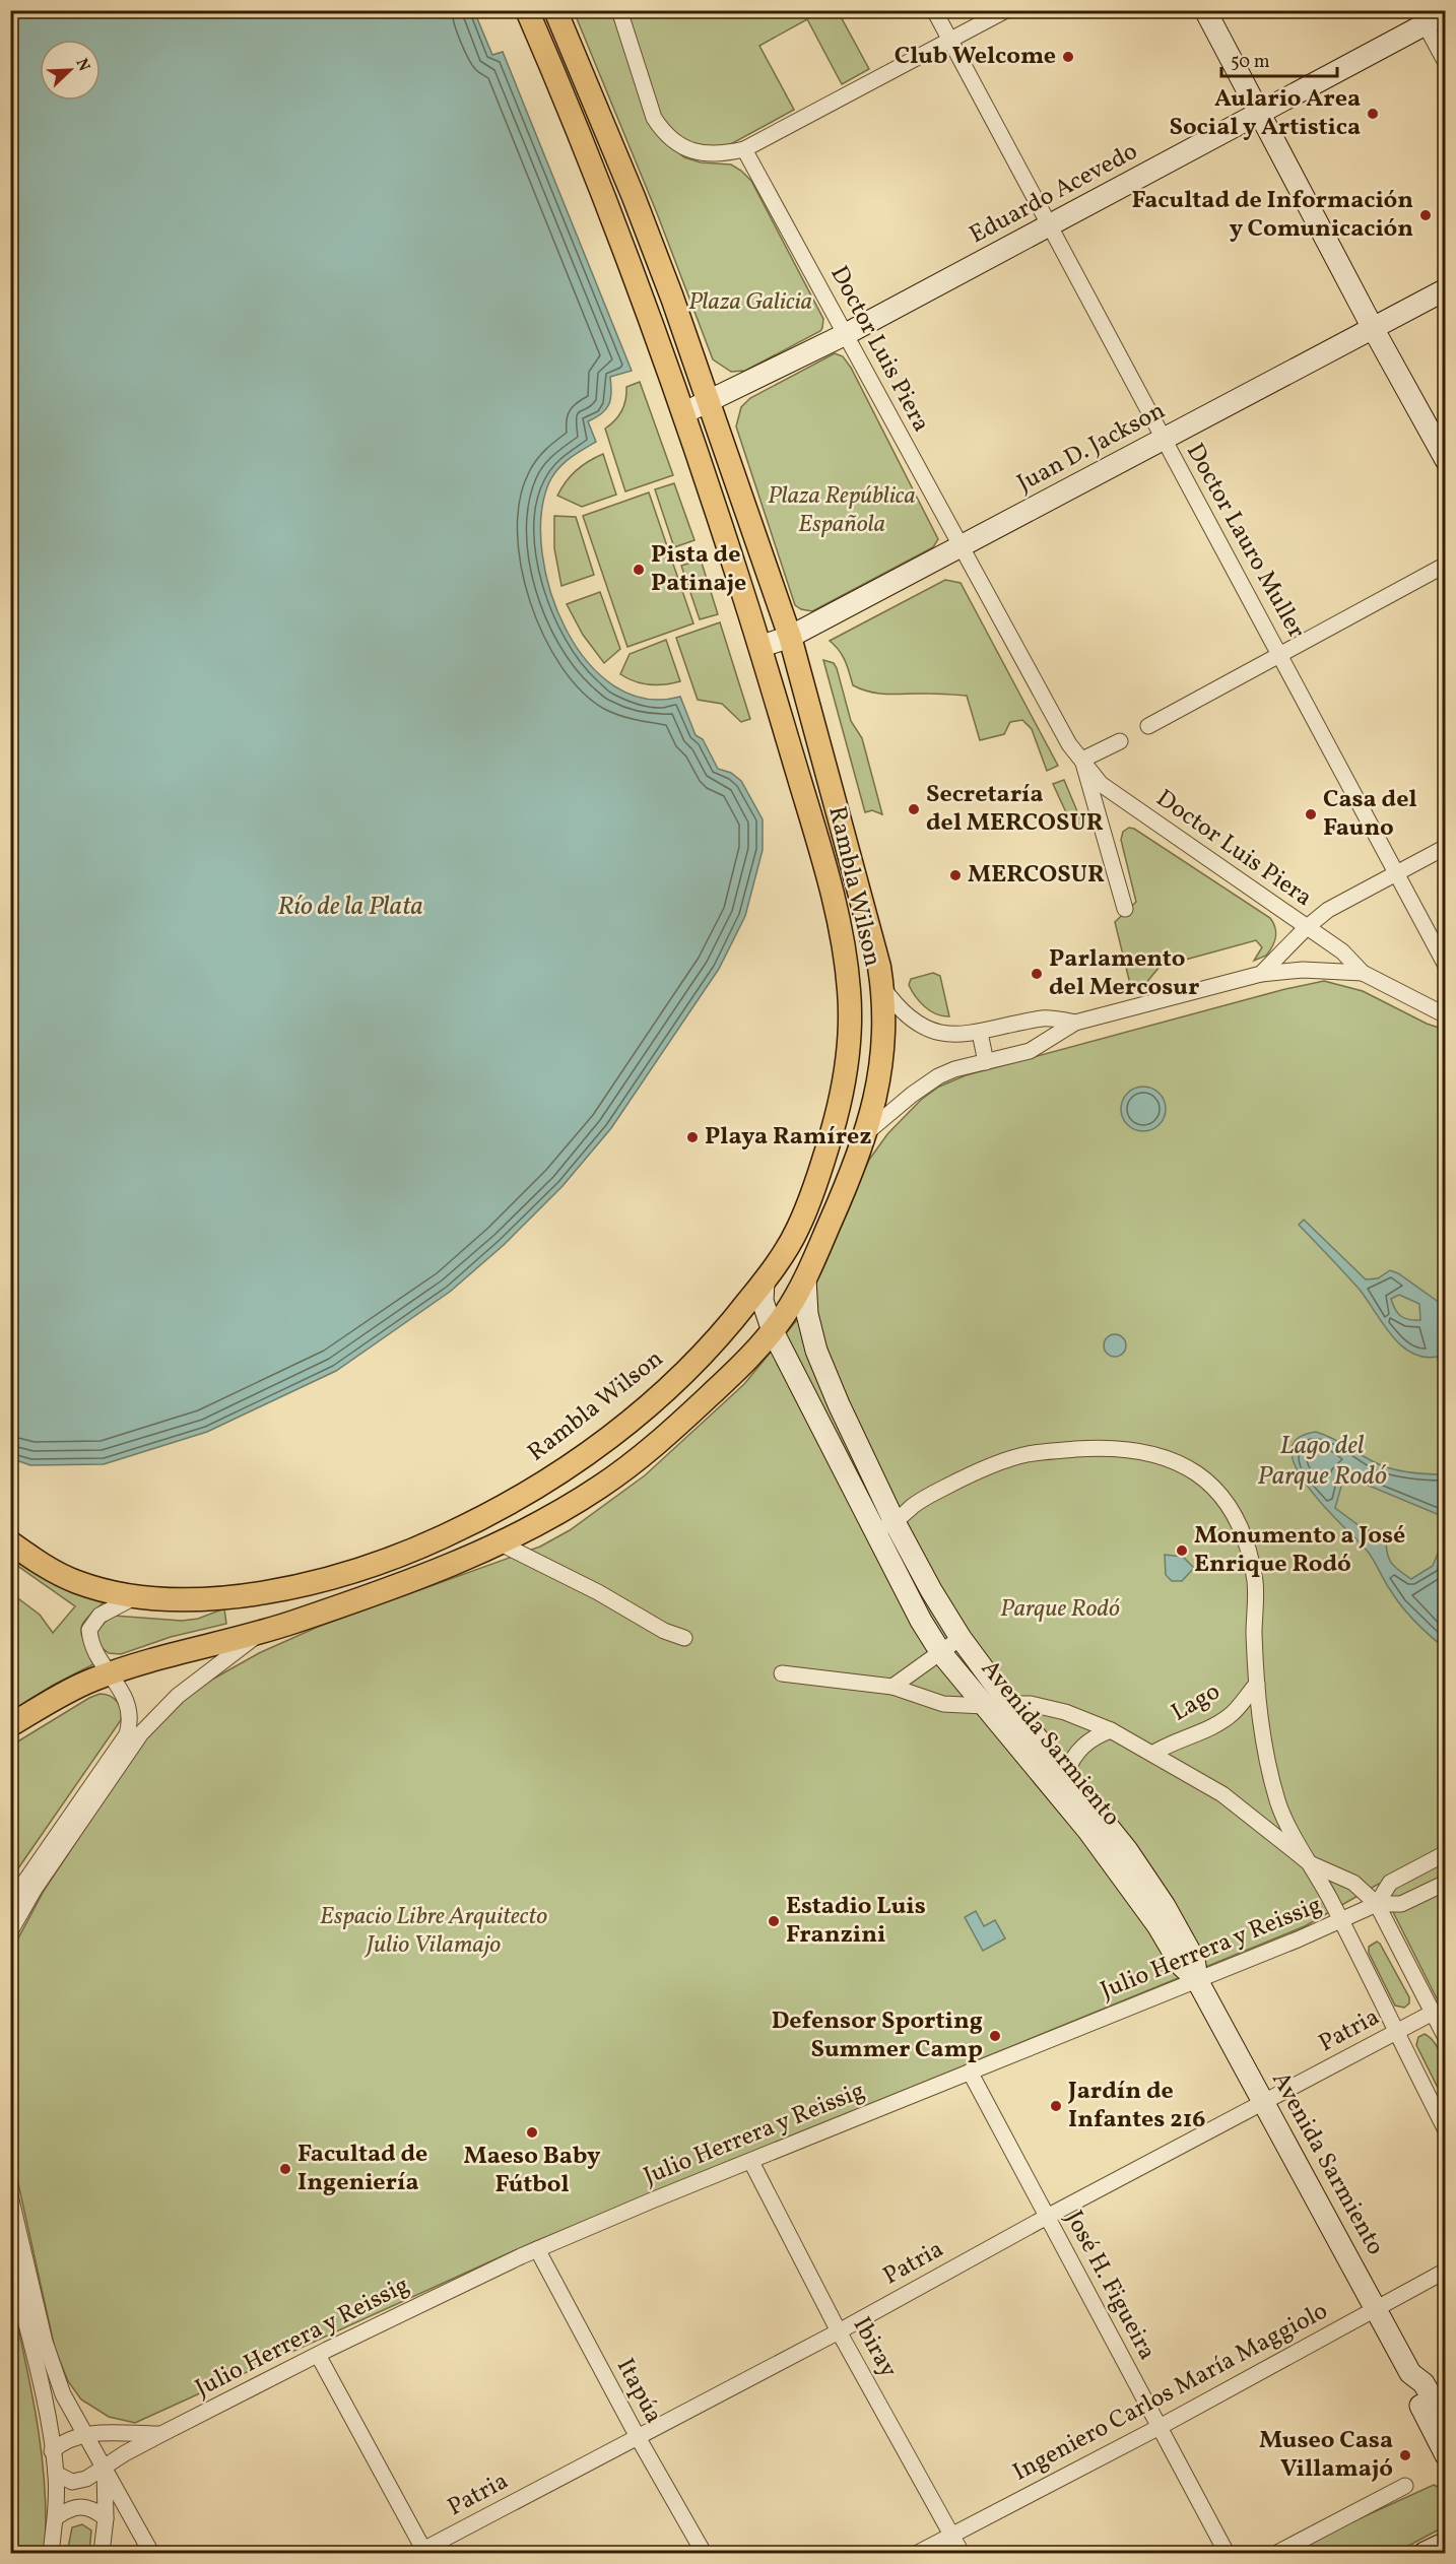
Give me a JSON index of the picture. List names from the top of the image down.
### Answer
{
  "streets": {
    "main road": ["Rambla Wilson"],
    "street": [
      "Eduardo Acevedo",
      "Doctor Luis Piera",
      "Juan D. Jackson",
      "Doctor Lauro Muller",
      "Lago",
      "Avenida Sarmiento",
      "Julio Herrera y Reissig",
      "Patria",
      "José H. Figueira",
      "Ibiray",
      "Itapúa",
      "Ingeniero Carlos María Maggiolo"
    ]
  },
  "crossings": [
    ["Eduardo Acevedo", "Doctor Luis Piera"],
    ["Eduardo Acevedo", "Doctor Lauro Muller"],
    ["Eduardo Acevedo", "Rambla Wilson"],
    ["Doctor Luis Piera", "Juan D. Jackson"],
    ["Juan D. Jackson", "Doctor Lauro Muller"],
    ["Juan D. Jackson", "Rambla Wilson"],
    ["Rambla Wilson", "Avenida Sarmiento"],
    ["Avenida Sarmiento", "Julio Herrera y Reissig"],
    ["Avenida Sarmiento", "Patria"],
    ["Avenida Sarmiento", "Ingeniero Carlos María Maggiolo"],
    ["Julio Herrera y Reissig", "José H. Figueira"],
    ["Julio Herrera y Reissig", "Ibiray"],
    ["Julio Herrera y Reissig", "Itapúa"],
    ["Patria", "José H. Figueira"],
    ["Patria", "Ibiray"],
    ["Patria", "Itapúa"],
    ["José H. Figueira", "Ingeniero Carlos María Maggiolo"],
    ["Ibiray", "Ingeniero Carlos María Maggiolo"]
  ],
  "water": ["Río de la Plata", "Lago del Parque Rodó"],
  "parks": [
    "Plaza Galicia",
    "Plaza República Española",
    "Parque Rodó",
    "Espacio Libre Arquitecto Julio Vilamajo"
  ],
  "places": [
    "Club Welcome",
    "Aulario Area Social y Artistica",
    "Facultad de Información y Comunicación",
    "Pista de Patinaje",
    "Secretaría del MERCOSUR",
    "Casa del Fauno",
    "MERCOSUR",
    "Parlamento del Mercosur",
    "Playa Ramírez",
    "Monumento a José Enrique Rodó",
    "Estadio Luis Franzini",
    "Defensor Sporting Summer Camp",
    "Jardín de Infantes 216",
    "Maeso Baby Fútbol",
    "Facultad de Ingeniería",
    "Museo Casa Villamajó"
  ],
  "scale_bar": "50 m",
  "north": "top right"
}
